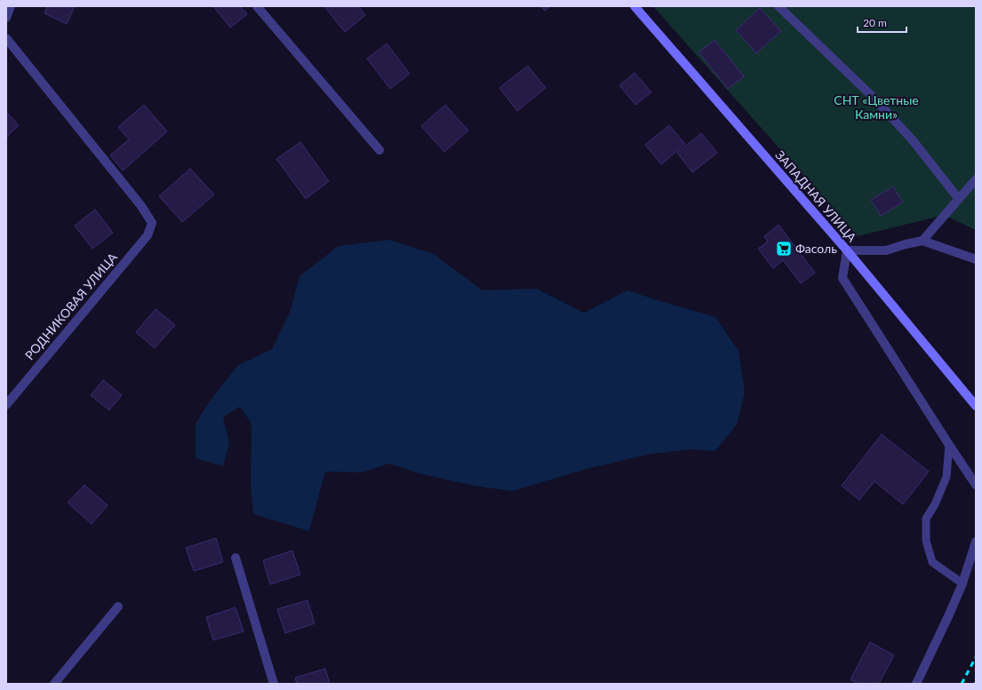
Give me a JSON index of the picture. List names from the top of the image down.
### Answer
{
  "streets": {
    "main road": ["ЗАПАДНАЯ УЛИЦА"],
    "street": ["РОДНИКОВАЯ УЛИЦА"]
  },
  "parks": ["СНТ «Цветные Камни»"],
  "places": {
    "supermarket": ["Фасоль"]
  },
  "scale_bar": "20 m"
}
